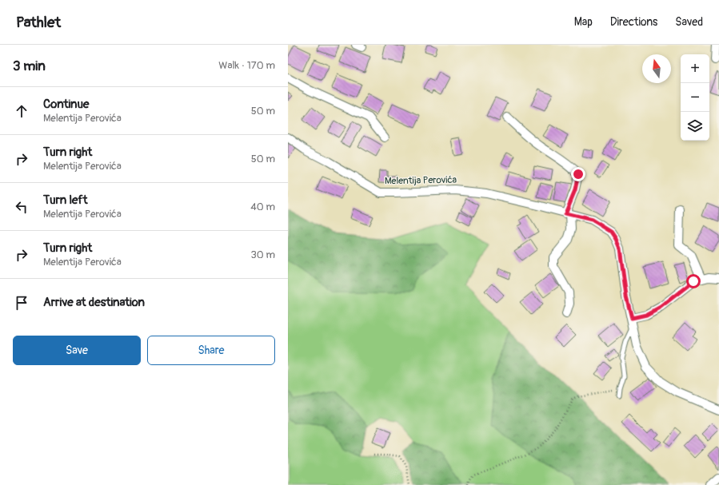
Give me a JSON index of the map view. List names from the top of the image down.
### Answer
{
  "streets": {
    "street": ["Melentija Perovića"]
  },
  "north": "top",
  "page": {
    "header": "Pathlet",
    "nav": ["Map", "Directions", "Saved"],
    "heading": ["3 min", "Walk · 170 m"],
    "map_buttons": ["+", "−"],
    "list": [
      ["Continue", "Melentija Perovića", "50 m"],
      ["Turn right", "Melentija Perovića", "50 m"],
      ["Turn left", "Melentija Perovića", "40 m"],
      ["Turn right", "Melentija Perovića", "30 m"],
      "Arrive at destination"
    ],
    "buttons": ["Save", "Share"]
  }
}
